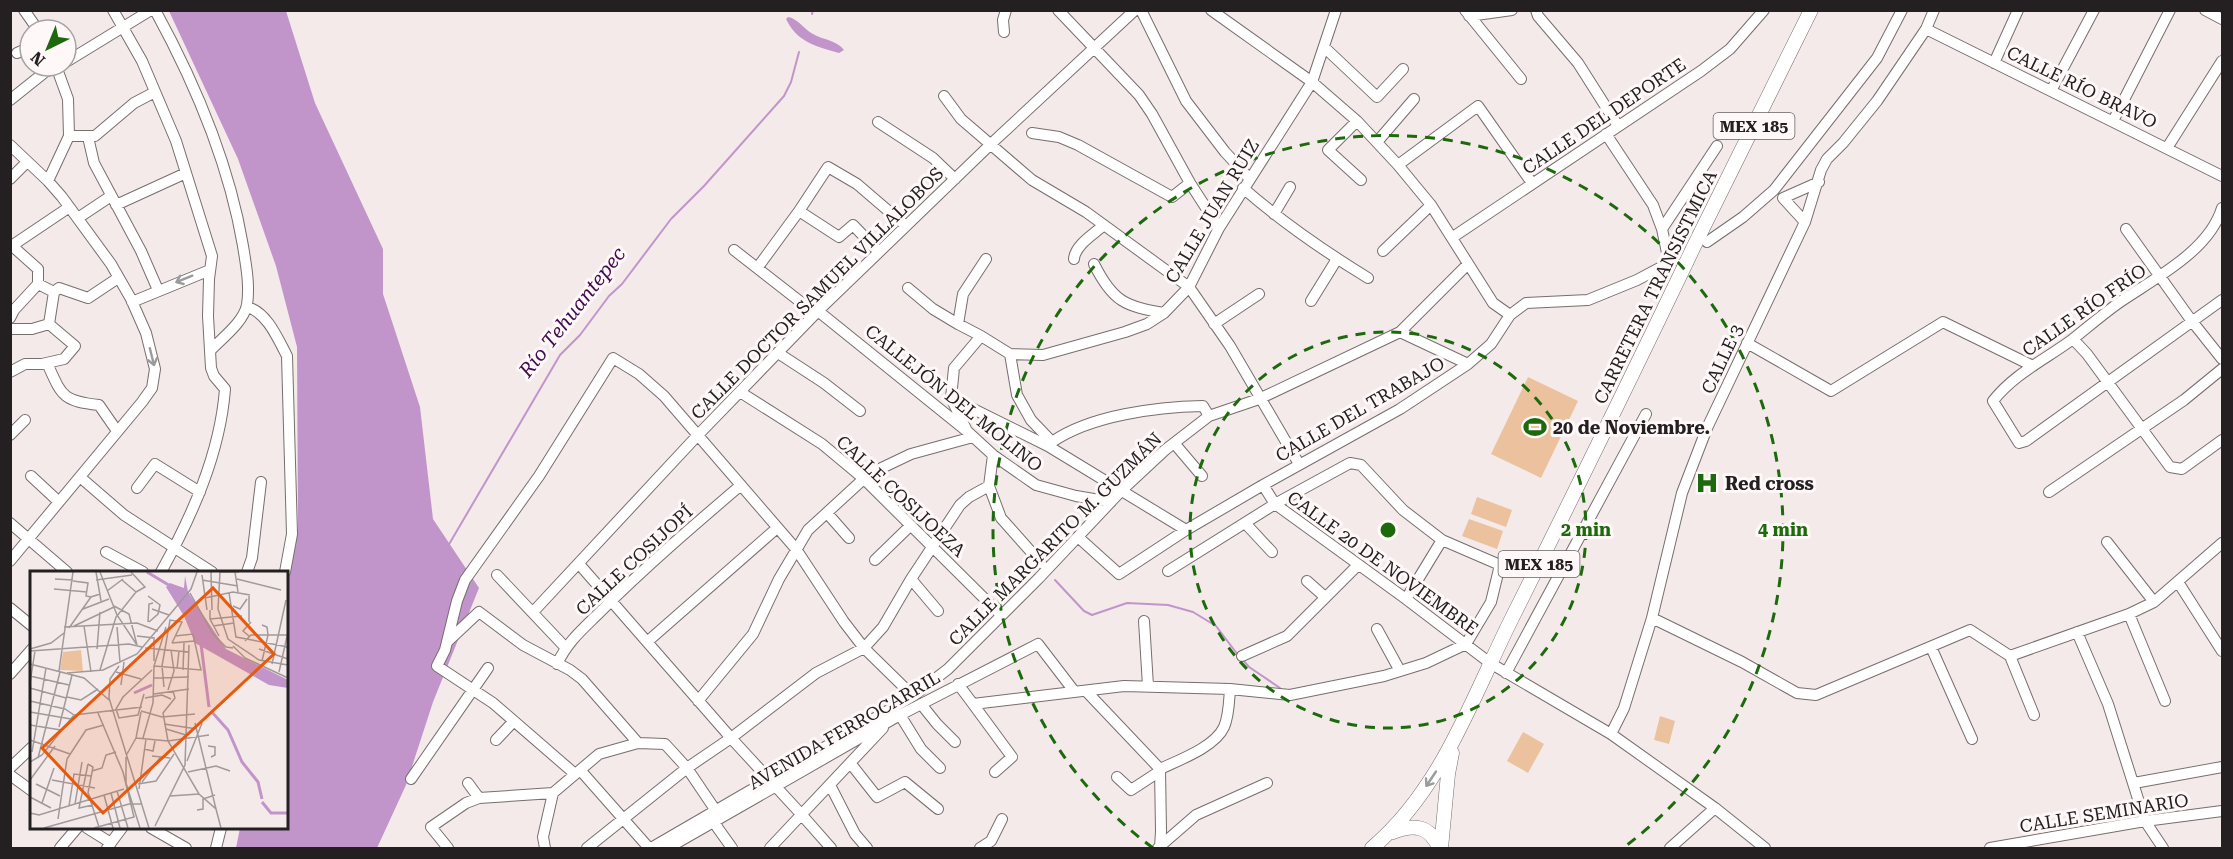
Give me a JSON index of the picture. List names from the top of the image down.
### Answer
{
  "streets": {
    "main road": ["MEX 185", "CARRETERA TRANSISTMICA"],
    "street": [
      "CALLE RÍO BRAVO",
      "CALLE DEL DEPORTE",
      "CALLE JUAN RUIZ",
      "CALLE DOCTOR SAMUEL VILLALOBOS",
      "CALLE RÍO FRÍO",
      "CALLE 3",
      "CALLEJÓN DEL MOLINO",
      "CALLE DEL TRABAJO",
      "CALLE COSIJOEZA",
      "CALLE MARGARITO M. GUZMÁN",
      "CALLE COSIJOPÍ",
      "CALLE 20 DE NOVIEMBRE",
      "AVENIDA FERROCARRIL",
      "CALLE SEMINARIO"
    ]
  },
  "crossings": [
    ["CALLE RÍO BRAVO", "CALLE 3"],
    ["CARRETERA TRANSISTMICA", "CALLE 20 DE NOVIEMBRE"],
    ["CALLE DOCTOR SAMUEL VILLALOBOS", "CALLEJÓN DEL MOLINO"],
    ["CALLE DOCTOR SAMUEL VILLALOBOS", "CALLE COSIJOEZA"],
    ["CALLE 3", "CALLE 20 DE NOVIEMBRE"],
    ["CALLEJÓN DEL MOLINO", "CALLE MARGARITO M. GUZMÁN"],
    ["CALLE DEL TRABAJO", "CALLE MARGARITO M. GUZMÁN"],
    ["CALLE DEL TRABAJO", "CALLE 20 DE NOVIEMBRE"],
    ["CALLE COSIJOEZA", "CALLE MARGARITO M. GUZMÁN"],
    ["CALLE MARGARITO M. GUZMÁN", "AVENIDA FERROCARRIL"]
  ],
  "water": ["Río Tehuantepec"],
  "places": {
    "sports": ["20 de Noviembre."],
    "hospital": ["Red cross"]
  },
  "north": "bottom left",
  "rings": ["2 min", "4 min"]
}
